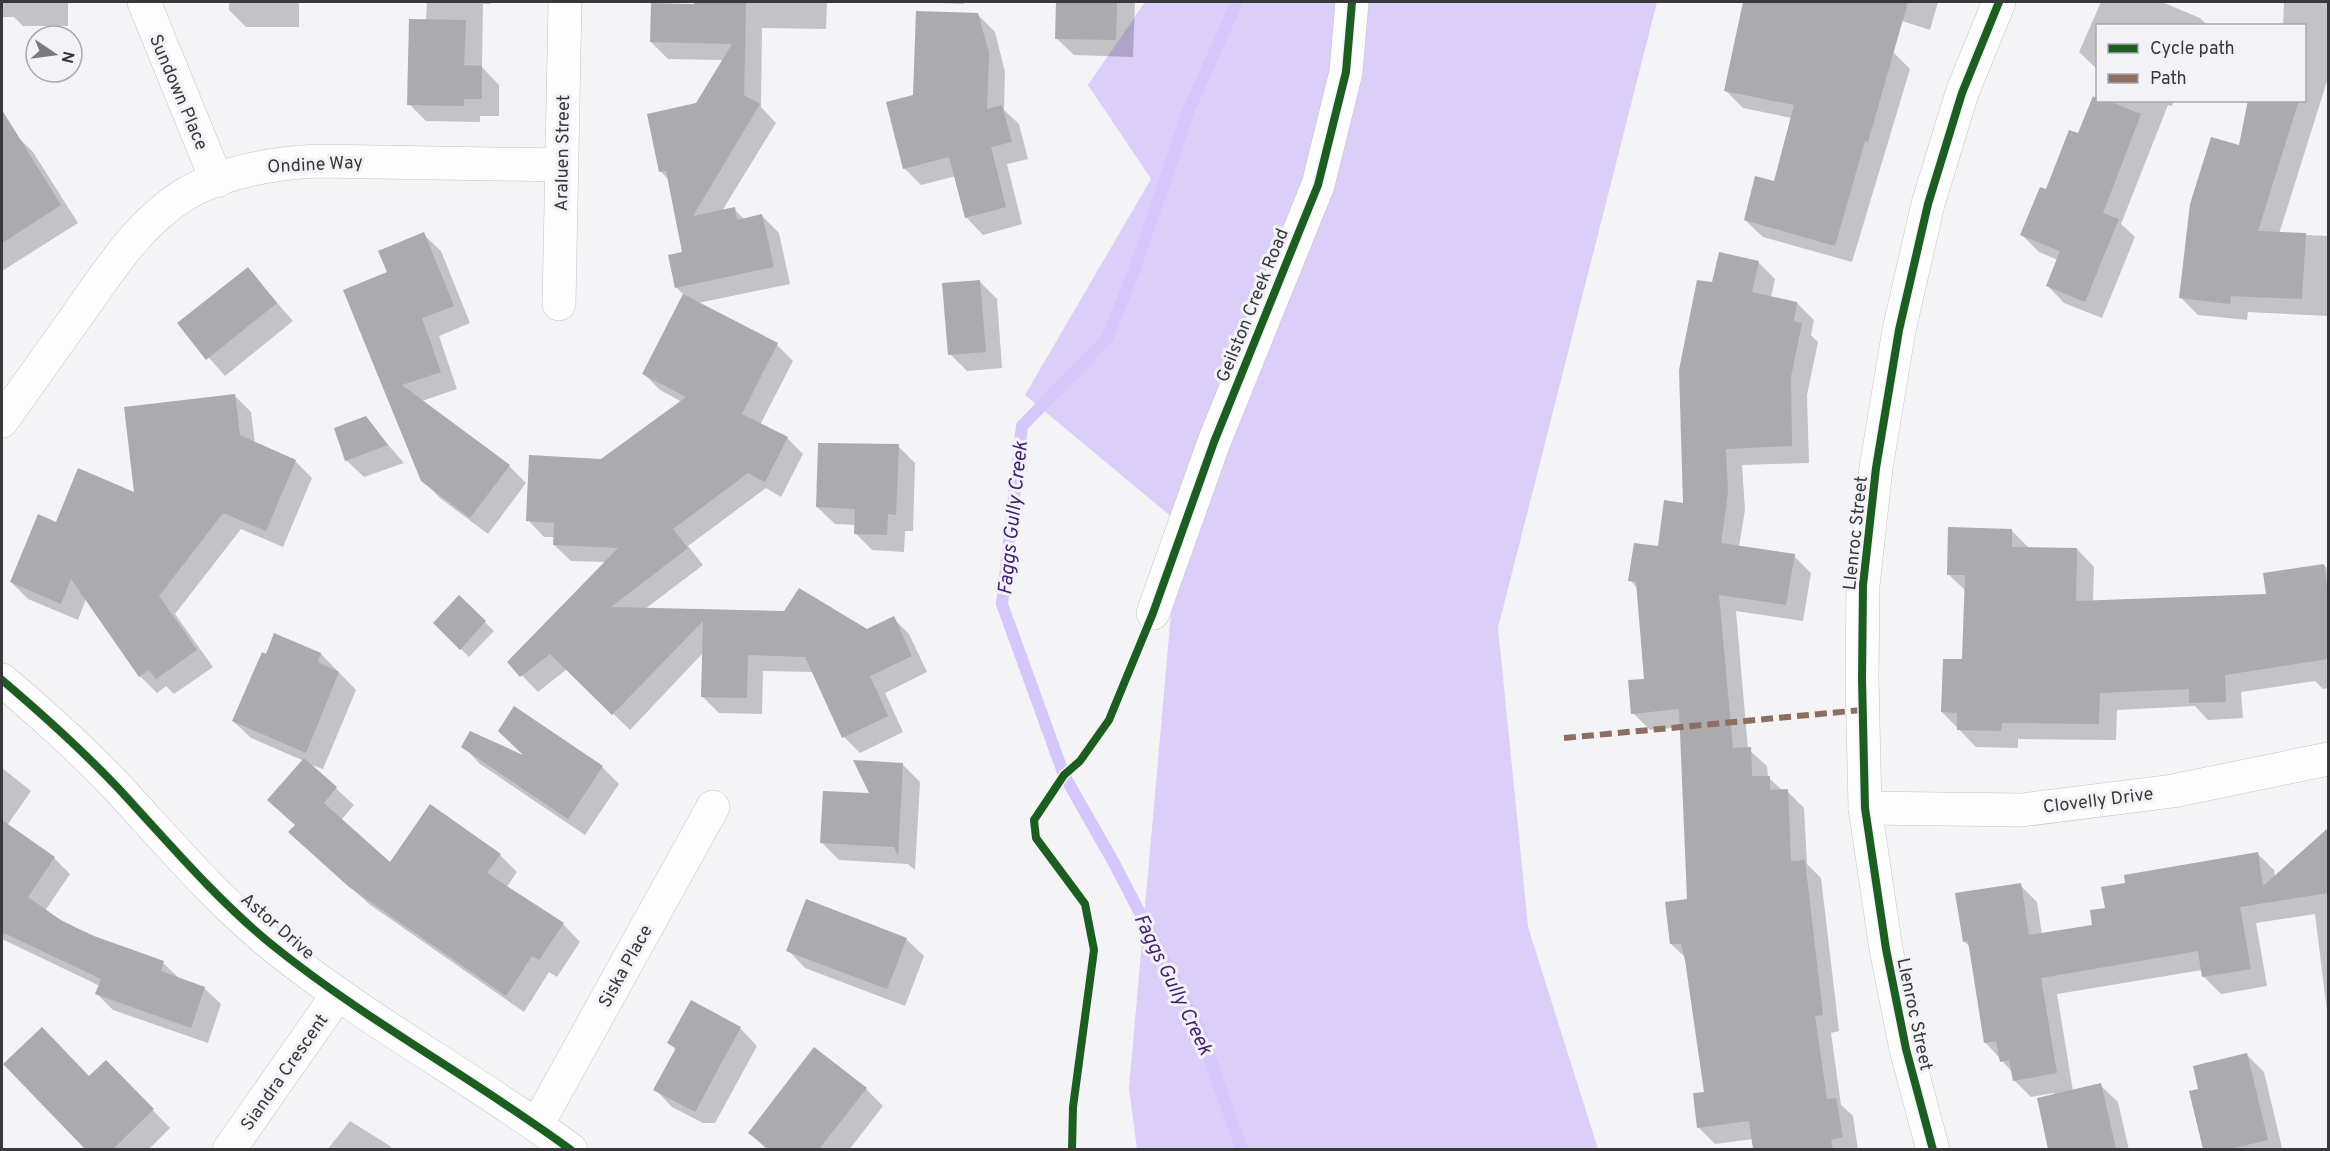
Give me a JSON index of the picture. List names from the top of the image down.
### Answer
{
  "streets": {
    "street": [
      "Sundown Place",
      "Araluen Street",
      "Ondine Way",
      "Geilston Creek Road",
      "Llenroc Street",
      "Clovelly Drive",
      "Astor Drive",
      "Siska Place",
      "Siandra Crescent"
    ]
  },
  "crossings": [
    ["Sundown Place", "Ondine Way"],
    ["Araluen Street", "Ondine Way"],
    ["Llenroc Street", "Clovelly Drive"],
    ["Astor Drive", "Siska Place"],
    ["Astor Drive", "Siandra Crescent"]
  ],
  "water": ["Faggs Gully Creek"],
  "legend": ["Cycle path", "Path"],
  "north": "right"
}
